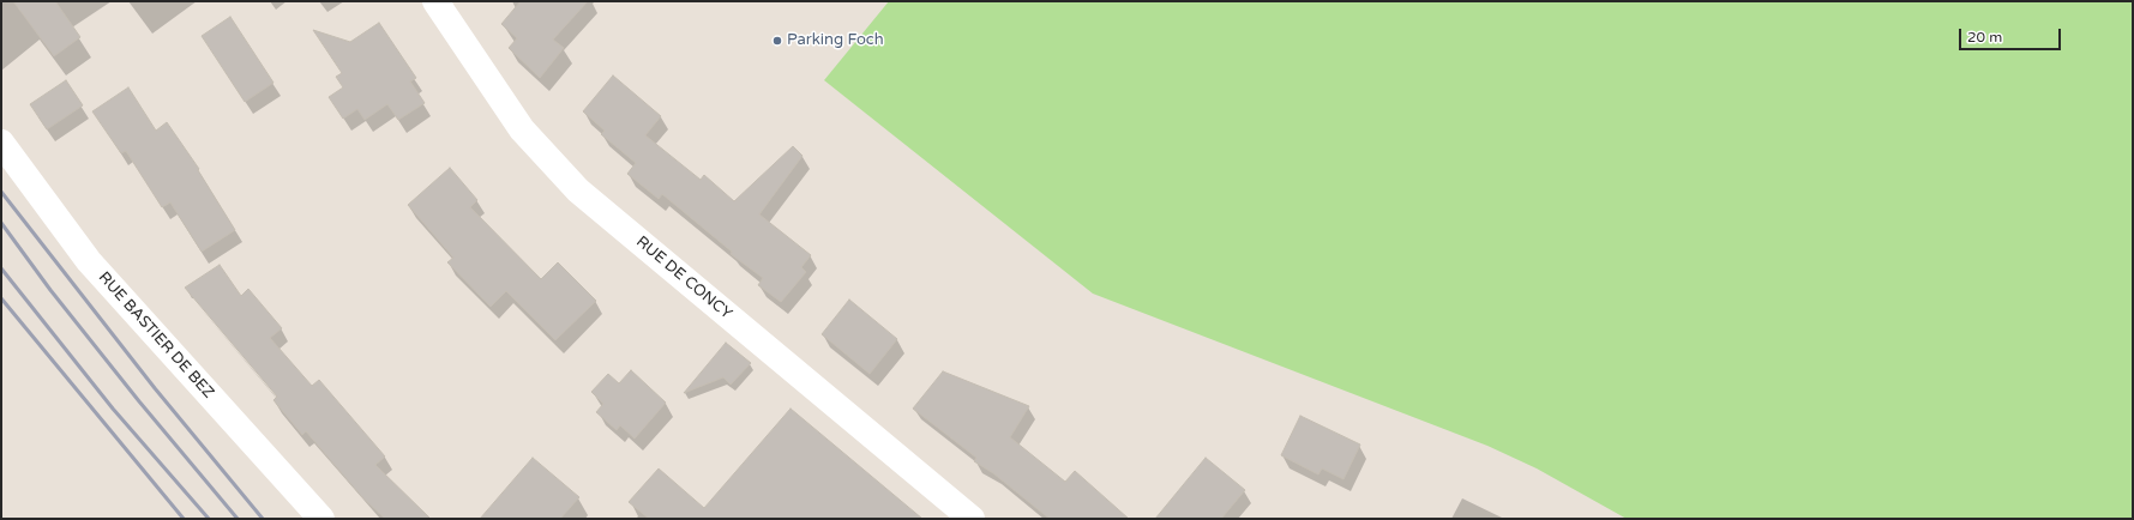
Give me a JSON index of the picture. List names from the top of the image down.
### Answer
{
  "streets": {
    "street": ["RUE DE CONCY", "RUE BASTIER DE BEZ"]
  },
  "places": ["Parking Foch"],
  "scale_bar": "20 m"
}
